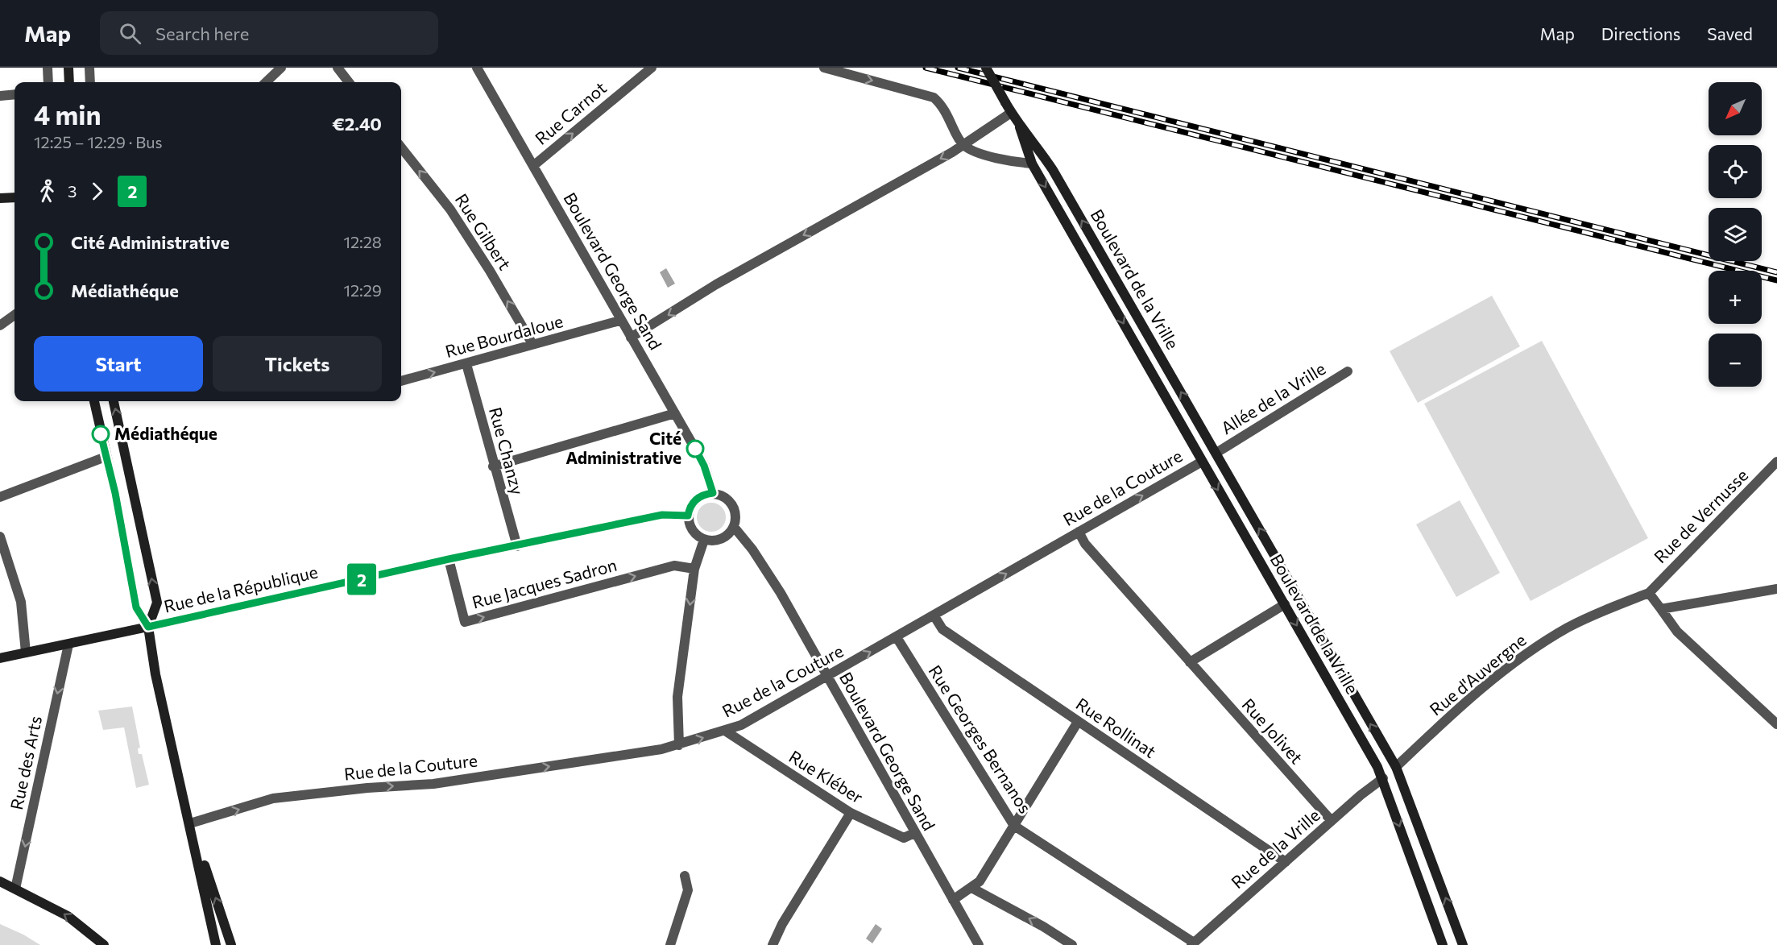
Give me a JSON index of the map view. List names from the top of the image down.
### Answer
{
  "streets": {
    "main road": ["Boulevard de la Vrille", "Rue de la République"],
    "street": [
      "Rue Carnot",
      "Rue Gilbert",
      "Boulevard George Sand",
      "Rue Bourdaloue",
      "Allée de la Vrille",
      "Rue Chanzy",
      "Rue de la Couture",
      "Rue de Vernusse",
      "Rue Jacques Sadron",
      "Rue d'Auvergne",
      "Rue Rollinat",
      "Rue Jolivet",
      "Rue Georges Bernanos",
      "Rue des Arts",
      "Rue Kléber",
      "Rue de la Vrille"
    ]
  },
  "crossings": [
    ["Rue Carnot", "Boulevard George Sand"],
    ["Rue Gilbert", "Rue Bourdaloue"],
    ["Boulevard George Sand", "Rue Bourdaloue"],
    ["Boulevard George Sand", "Rue de la Couture"],
    ["Boulevard George Sand", "Rue de la République"],
    ["Boulevard George Sand", "Rue Kléber"],
    ["Boulevard de la Vrille", "Allée de la Vrille"],
    ["Boulevard de la Vrille", "Rue de la Couture"],
    ["Boulevard de la Vrille", "Rue d'Auvergne"],
    ["Boulevard de la Vrille", "Rue de la Vrille"],
    ["Rue Bourdaloue", "Rue Chanzy"],
    ["Rue Chanzy", "Rue de la République"],
    ["Rue de la Couture", "Rue Rollinat"],
    ["Rue de la Couture", "Rue Jolivet"],
    ["Rue de la Couture", "Rue Georges Bernanos"],
    ["Rue de la Couture", "Rue Kléber"],
    ["Rue de Vernusse", "Rue d'Auvergne"],
    ["Rue Jacques Sadron", "Rue de la République"],
    ["Rue de la République", "Rue des Arts"],
    ["Rue Rollinat", "Rue de la Vrille"],
    ["Rue Jolivet", "Rue de la Vrille"],
    ["Rue Georges Bernanos", "Rue de la Vrille"]
  ],
  "one_way": [
    "Rue Carnot",
    "Rue Gilbert",
    "Rue de la Couture",
    "Rue Jacques Sadron",
    "Rue des Arts"
  ],
  "places": ["Médiathéque", "Cité Administrative"],
  "lines": ["bus line 2"],
  "north": "bottom left",
  "page": {
    "header": "Map",
    "search": "Search here",
    "nav": ["Map", "Directions", "Saved"],
    "on_map": "2",
    "map_buttons": ["+", "−"],
    "heading": ["4 min", "12:25 – 12:29 · Bus", "€2.40"],
    "legs": ["3", "2"],
    "list": [
      {
        "name": "Cité Administrative",
        "value": "12:28"
      },
      {
        "name": "Médiathéque",
        "value": "12:29"
      }
    ],
    "buttons": ["Start", "Tickets"]
  }
}
